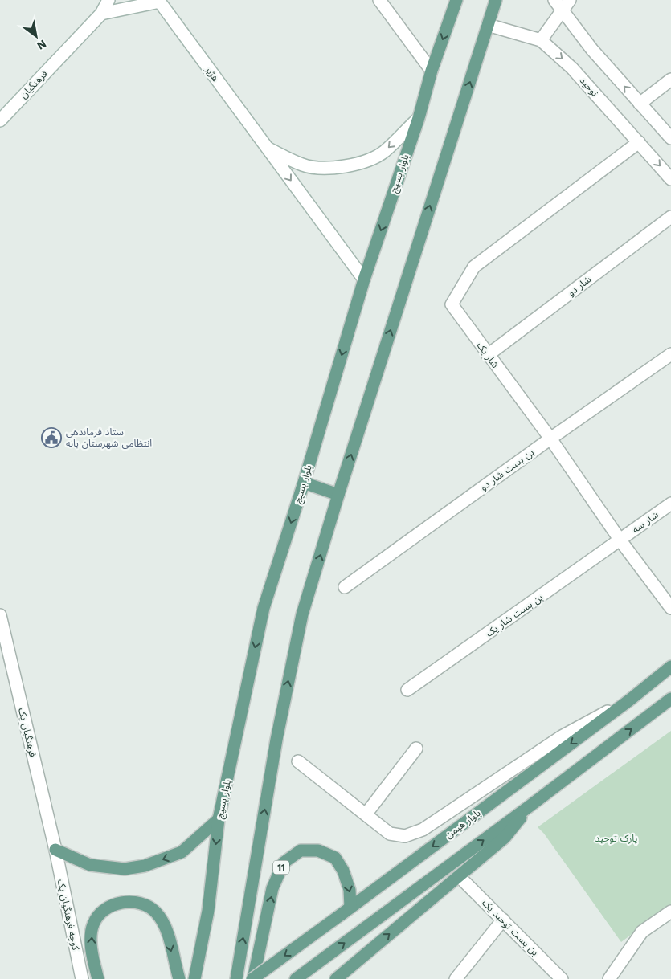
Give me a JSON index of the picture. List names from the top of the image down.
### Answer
{
  "streets": {
    "main road": ["بلوار بسیج", "بلوار هیمن", "11"],
    "street": [
      "هژیر",
      "فرهنگیان",
      "توحید",
      "شار دو",
      "شار یک",
      "بن بست شار دو",
      "شار سه",
      "بن بست شار یک",
      "فرهنگیان یک",
      "کوچه فرهنگیان یک",
      "بن بست توحید یک"
    ]
  },
  "crossings": [
    ["هژیر", "بلوار بسیج"],
    ["توحید", "شار یک"],
    ["شار دو", "شار یک"],
    ["شار یک", "بن بست شار دو"],
    ["شار یک", "شار سه"],
    ["شار یک", "بن بست شار یک"],
    ["شار سه", "بن بست شار یک"],
    ["فرهنگیان یک", "کوچه فرهنگیان یک"],
    ["بلوار هیمن", "11"]
  ],
  "parks": ["پارک توحید"],
  "places": {
    "public building": ["ستاد فرماندهی انتظامی شهرستان بانه"]
  },
  "north": "bottom right"
}
